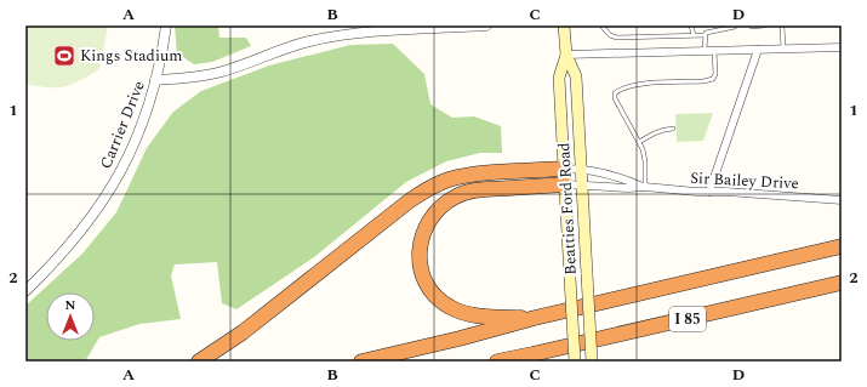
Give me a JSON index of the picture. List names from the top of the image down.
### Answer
{
  "streets": {
    "highway": ["I 85"],
    "main road": ["Beatties Ford Road"],
    "street": ["Carrier Drive", "Sir Bailey Drive"]
  },
  "crossings": [
    ["Sir Bailey Drive", "Beatties Ford Road"]
  ],
  "places": {
    "sports": ["Kings Stadium"]
  },
  "north": "top",
  "grid": {
    "columns": [
      "A",
      "B",
      "C",
      "D"
    ],
    "rows": ["1", "2"]
  }
}
